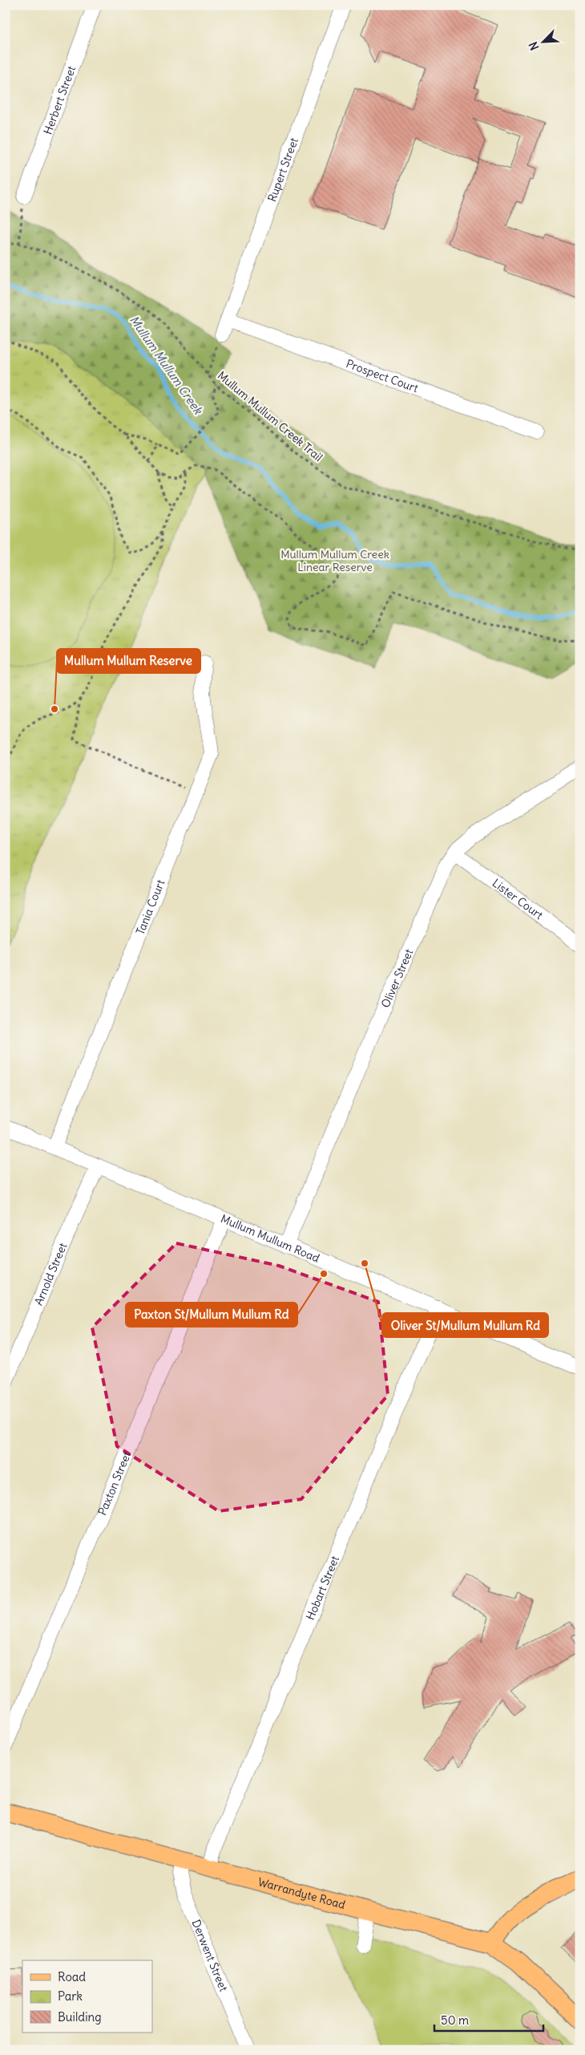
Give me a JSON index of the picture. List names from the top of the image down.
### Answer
{
  "streets": {
    "main road": ["Warrandyte Road"],
    "street": [
      "Herbert Street",
      "Rupert Street",
      "Prospect Court",
      "Lister Court",
      "Tania Court",
      "Oliver Street",
      "Mullum Mullum Road",
      "Arnold Street",
      "Paxton Street",
      "Hobart Street",
      "Derwent Street"
    ],
    "path": ["Mullum Mullum Creek Trail"]
  },
  "crossings": [
    ["Rupert Street", "Prospect Court"],
    ["Lister Court", "Oliver Street"],
    ["Tania Court", "Mullum Mullum Road"],
    ["Oliver Street", "Mullum Mullum Road"],
    ["Mullum Mullum Road", "Arnold Street"],
    ["Mullum Mullum Road", "Paxton Street"],
    ["Mullum Mullum Road", "Hobart Street"],
    ["Hobart Street", "Warrandyte Road"],
    ["Warrandyte Road", "Derwent Street"]
  ],
  "water": ["Mullum Mullum Creek"],
  "parks": ["Mullum Mullum Creek Linear Reserve"],
  "places": ["Mullum Mullum Reserve", "Oliver St/Mullum Mullum Rd", "Paxton St/Mullum Mullum Rd"],
  "legend": ["Road", "Park", "Building"],
  "scale_bar": "50 m",
  "north": "bottom left"
}
